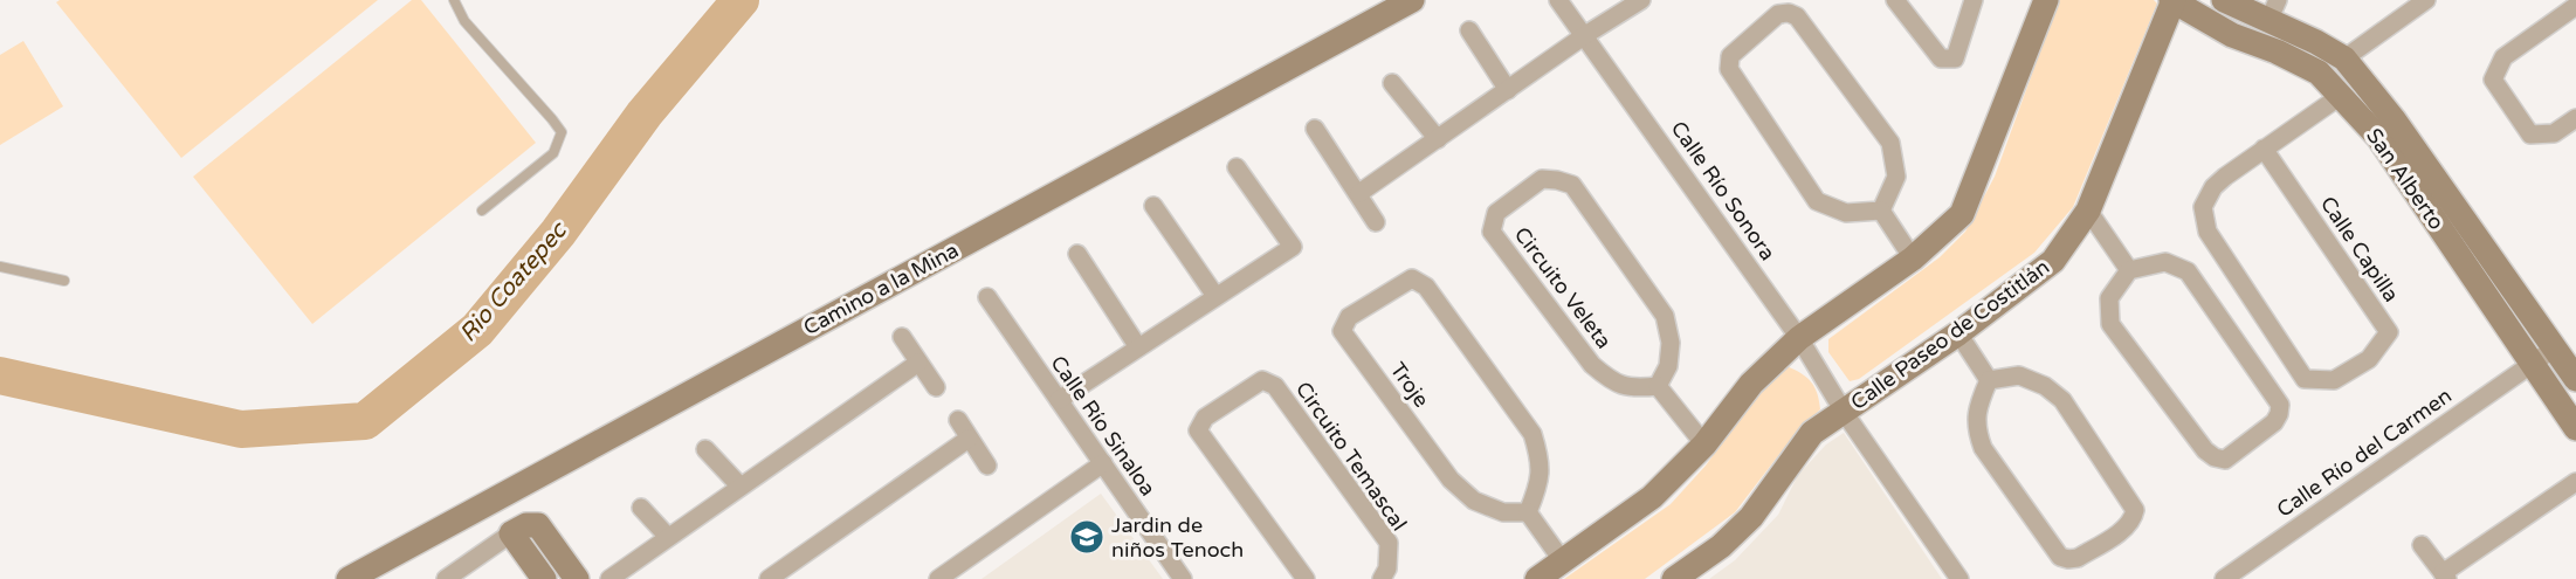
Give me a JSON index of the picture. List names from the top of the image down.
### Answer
{
  "streets": {
    "street": [
      "San Alberto",
      "Calle Río Sonora",
      "Calle Capilla",
      "Circuito Veleta",
      "Camino a la Mina",
      "Calle Paseo de Costitlán",
      "Troje",
      "Calle Río Sinaloa",
      "Calle Río del Carmen",
      "Circuito Temascal"
    ]
  },
  "crossings": [
    ["San Alberto", "Calle Paseo de Costitlán"],
    ["San Alberto", "Calle Río del Carmen"],
    ["Calle Río Sonora", "Calle Paseo de Costitlán"]
  ],
  "water": ["Rio Coatepec"],
  "places": {
    "school or university": ["Jardin de niños Tenoch"]
  }
}
